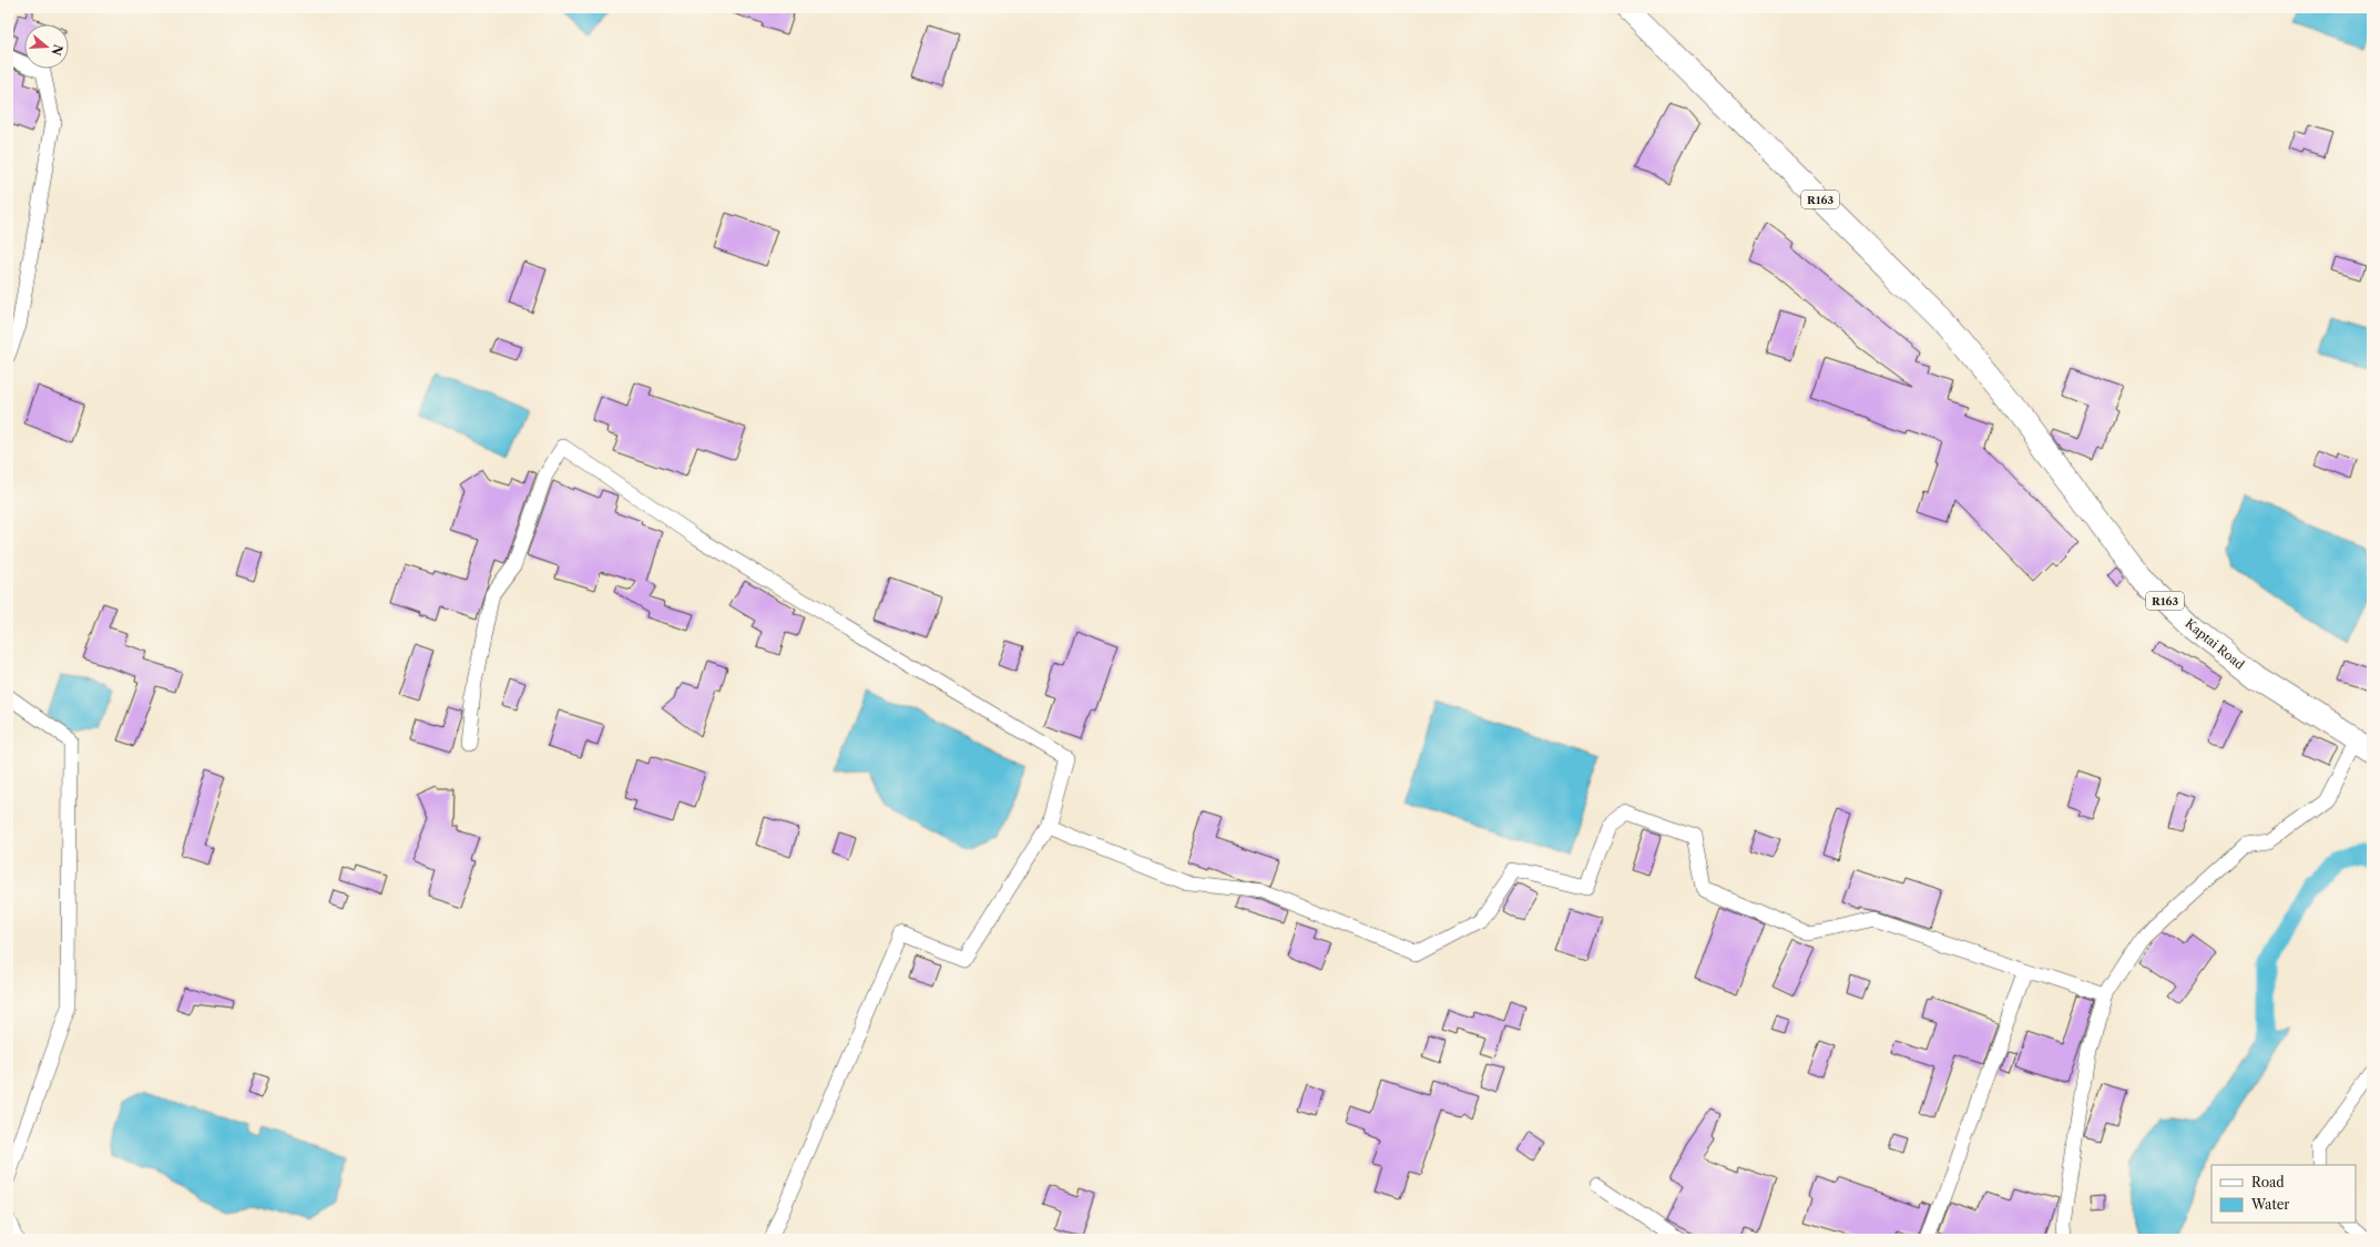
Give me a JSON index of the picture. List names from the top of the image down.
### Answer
{
  "streets": {
    "main road": ["R163", "Kaptai Road"]
  },
  "legend": ["Road", "Water"],
  "north": "right"
}
